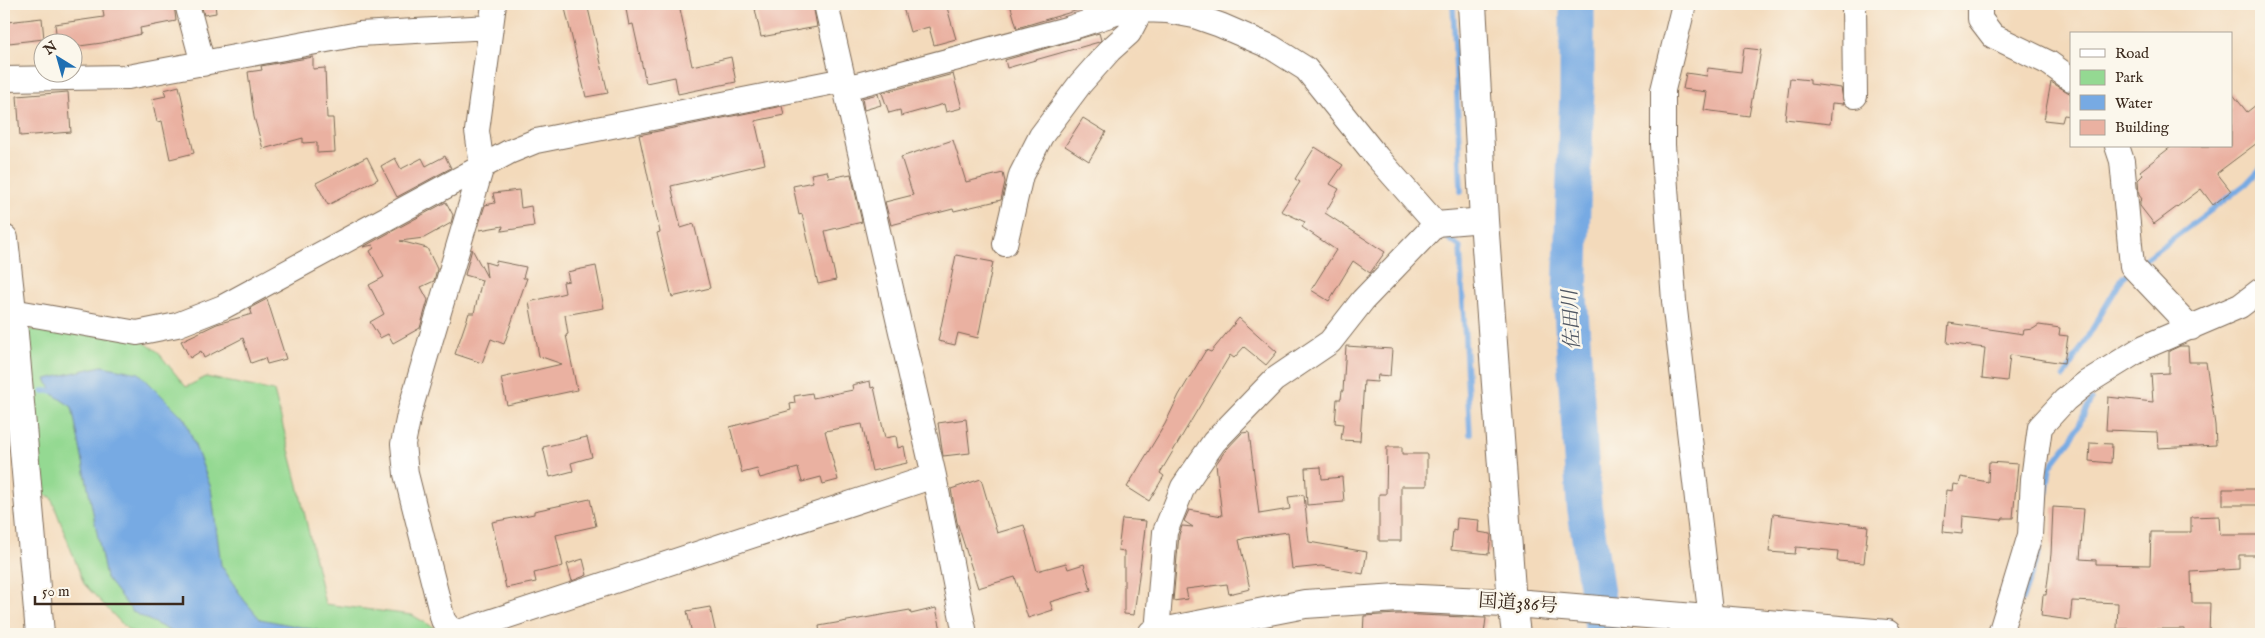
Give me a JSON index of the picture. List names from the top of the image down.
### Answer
{
  "streets": {
    "main road": ["国道386号"]
  },
  "water": ["佐田川"],
  "legend": [
    "Road",
    "Park",
    "Water",
    "Building"
  ],
  "scale_bar": "50 m",
  "north": "top left"
}
